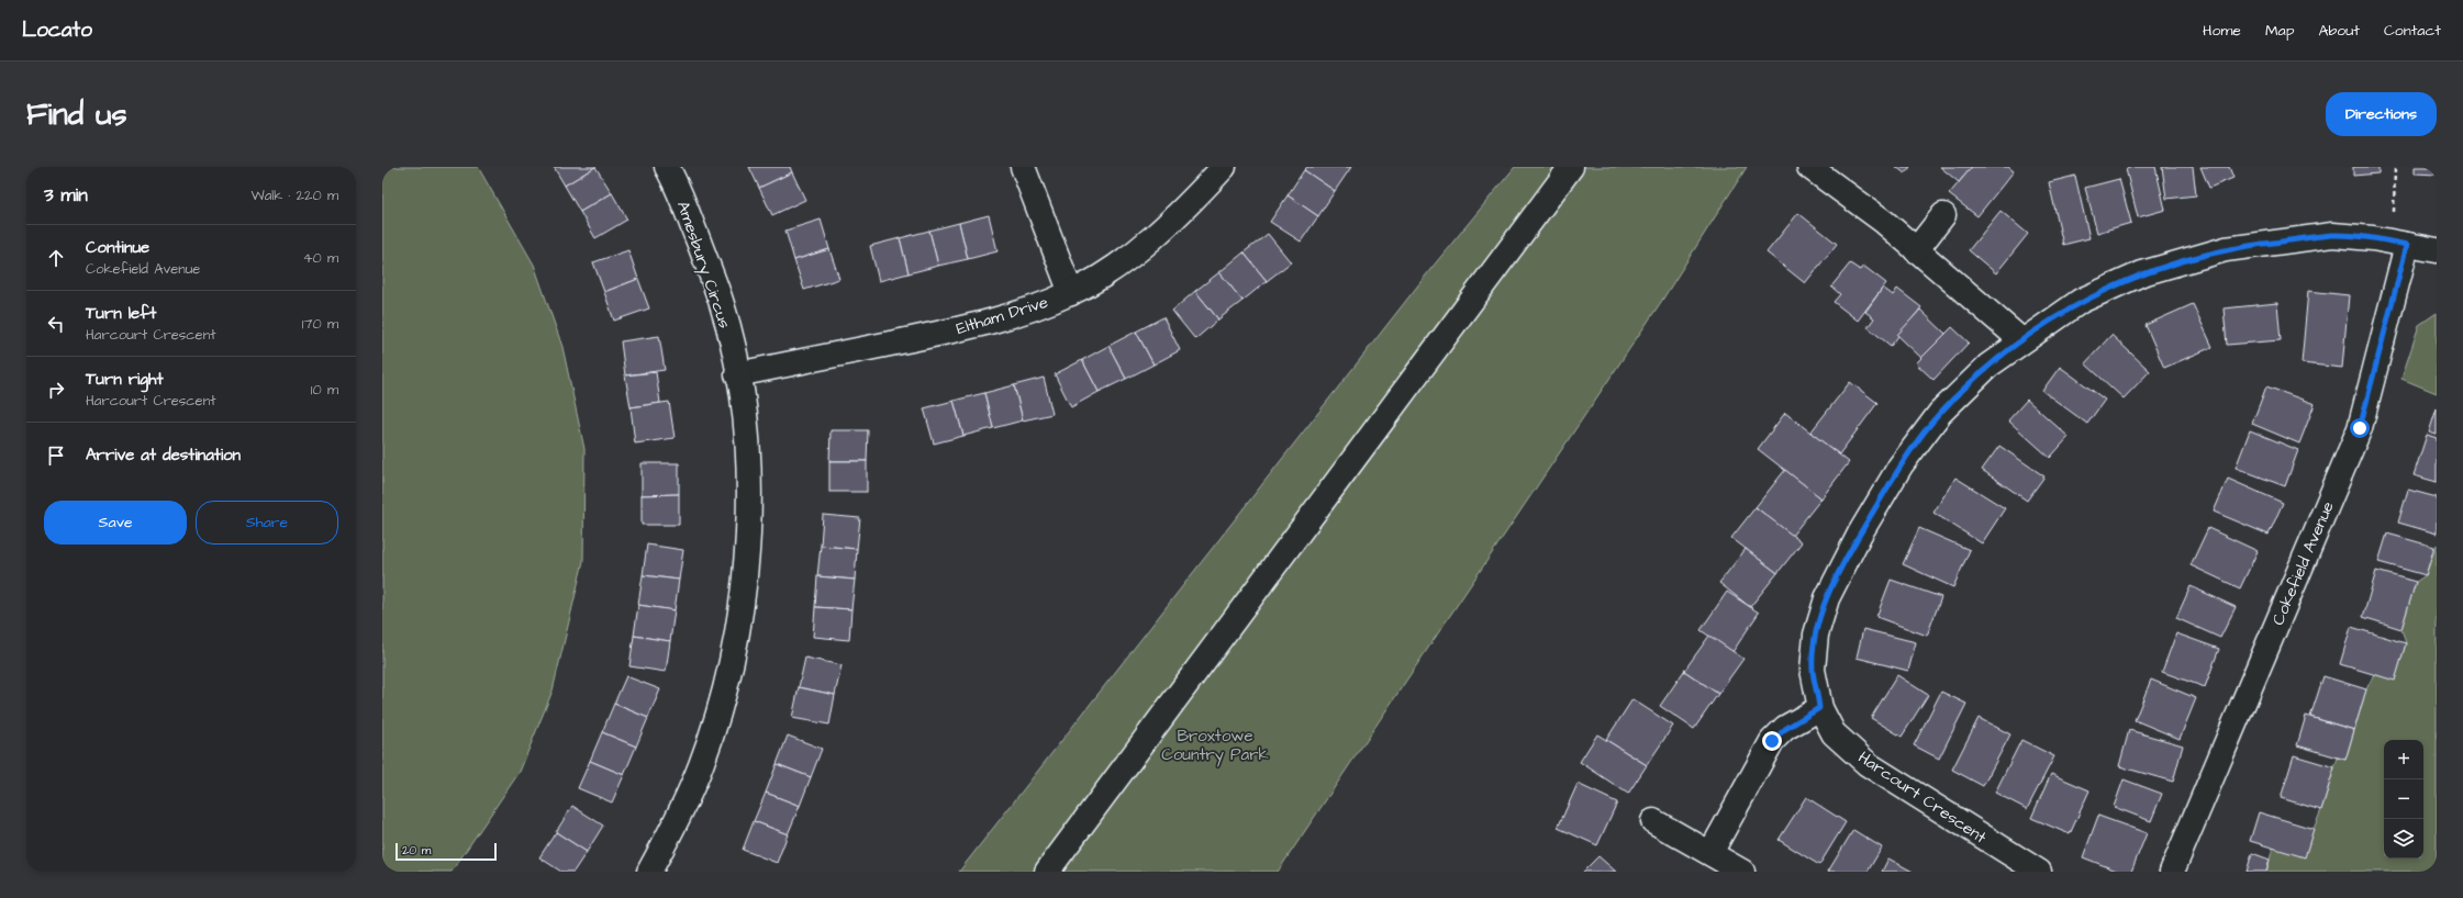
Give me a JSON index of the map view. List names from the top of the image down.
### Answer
{
  "streets": {
    "street": [
      "Amesbury Circus",
      "Eltham Drive",
      "Cokefield Avenue",
      "Harcourt Crescent"
    ]
  },
  "crossings": [
    ["Amesbury Circus", "Eltham Drive"],
    ["Cokefield Avenue", "Harcourt Crescent"]
  ],
  "parks": ["Broxtowe Country Park"],
  "scale_bar": "20 m",
  "page": {
    "header": "Locato",
    "nav": [
      "Home",
      "Map",
      "About",
      "Contact"
    ],
    "buttons": [
      "Directions",
      ["Save", "Share"]
    ],
    "title": "Find us",
    "heading": ["3 min", "Walk · 220 m"],
    "list": [
      ["Continue", "Cokefield Avenue", "40 m"],
      ["Turn left", "Harcourt Crescent", "170 m"],
      ["Turn right", "Harcourt Crescent", "10 m"],
      "Arrive at destination"
    ],
    "map_buttons": ["+", "−"],
    "scale": "20 m"
  }
}
